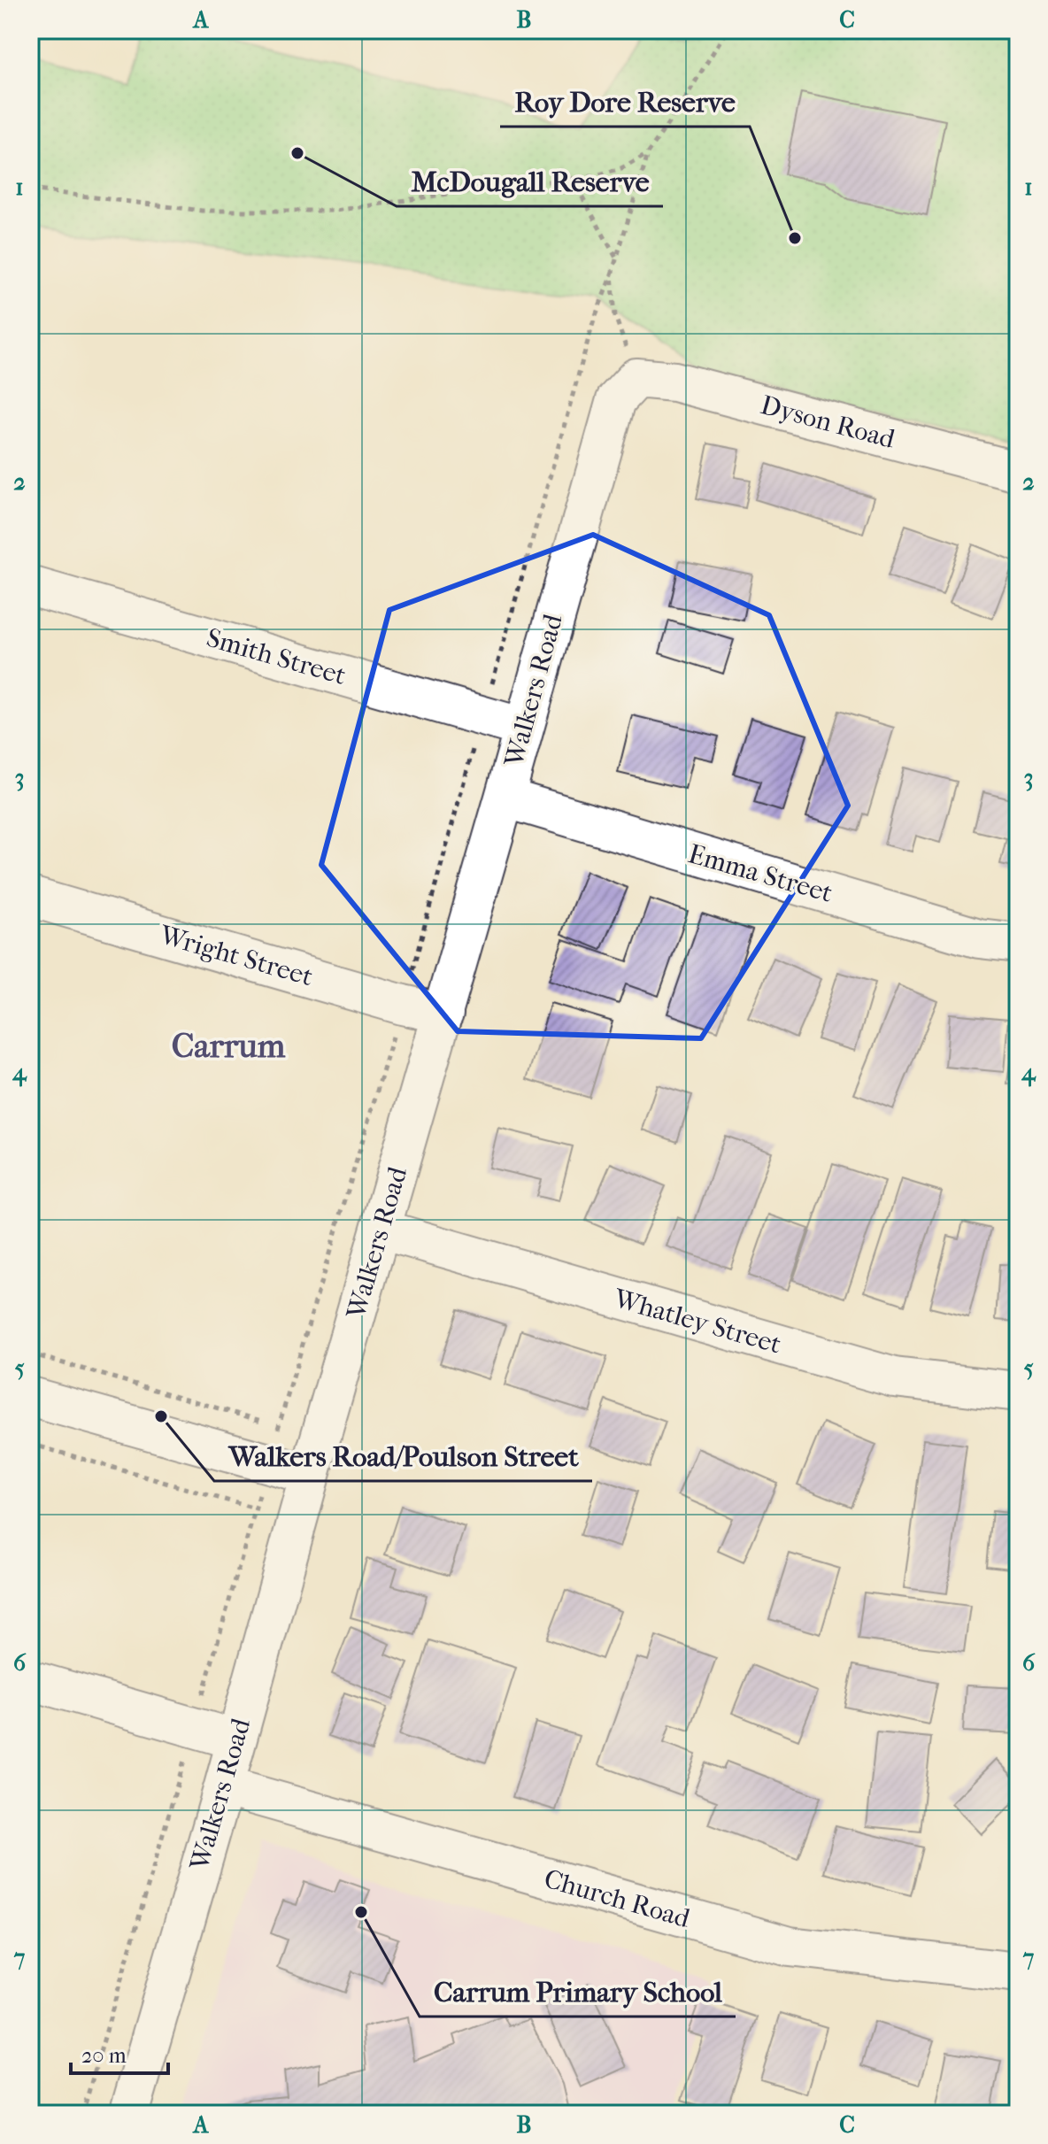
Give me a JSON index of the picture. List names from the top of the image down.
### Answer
{
  "streets": {
    "street": [
      "Dyson Road",
      "Smith Street",
      "Walkers Road",
      "Emma Street",
      "Wright Street",
      "Whatley Street",
      "Church Road"
    ]
  },
  "crossings": [
    ["Dyson Road", "Walkers Road"],
    ["Smith Street", "Walkers Road"],
    ["Walkers Road", "Emma Street"],
    ["Walkers Road", "Wright Street"],
    ["Walkers Road", "Whatley Street"],
    ["Walkers Road", "Church Road"]
  ],
  "districts": ["Carrum"],
  "places": [
    "McDougall Reserve",
    "Roy Dore Reserve",
    "Walkers Road/Poulson Street",
    "Carrum Primary School"
  ],
  "scale_bar": "20 m",
  "grid": {
    "columns": ["A", "B", "C"],
    "rows": [
      "1",
      "2",
      "3",
      "4",
      "5",
      "6",
      "7"
    ]
  }
}
